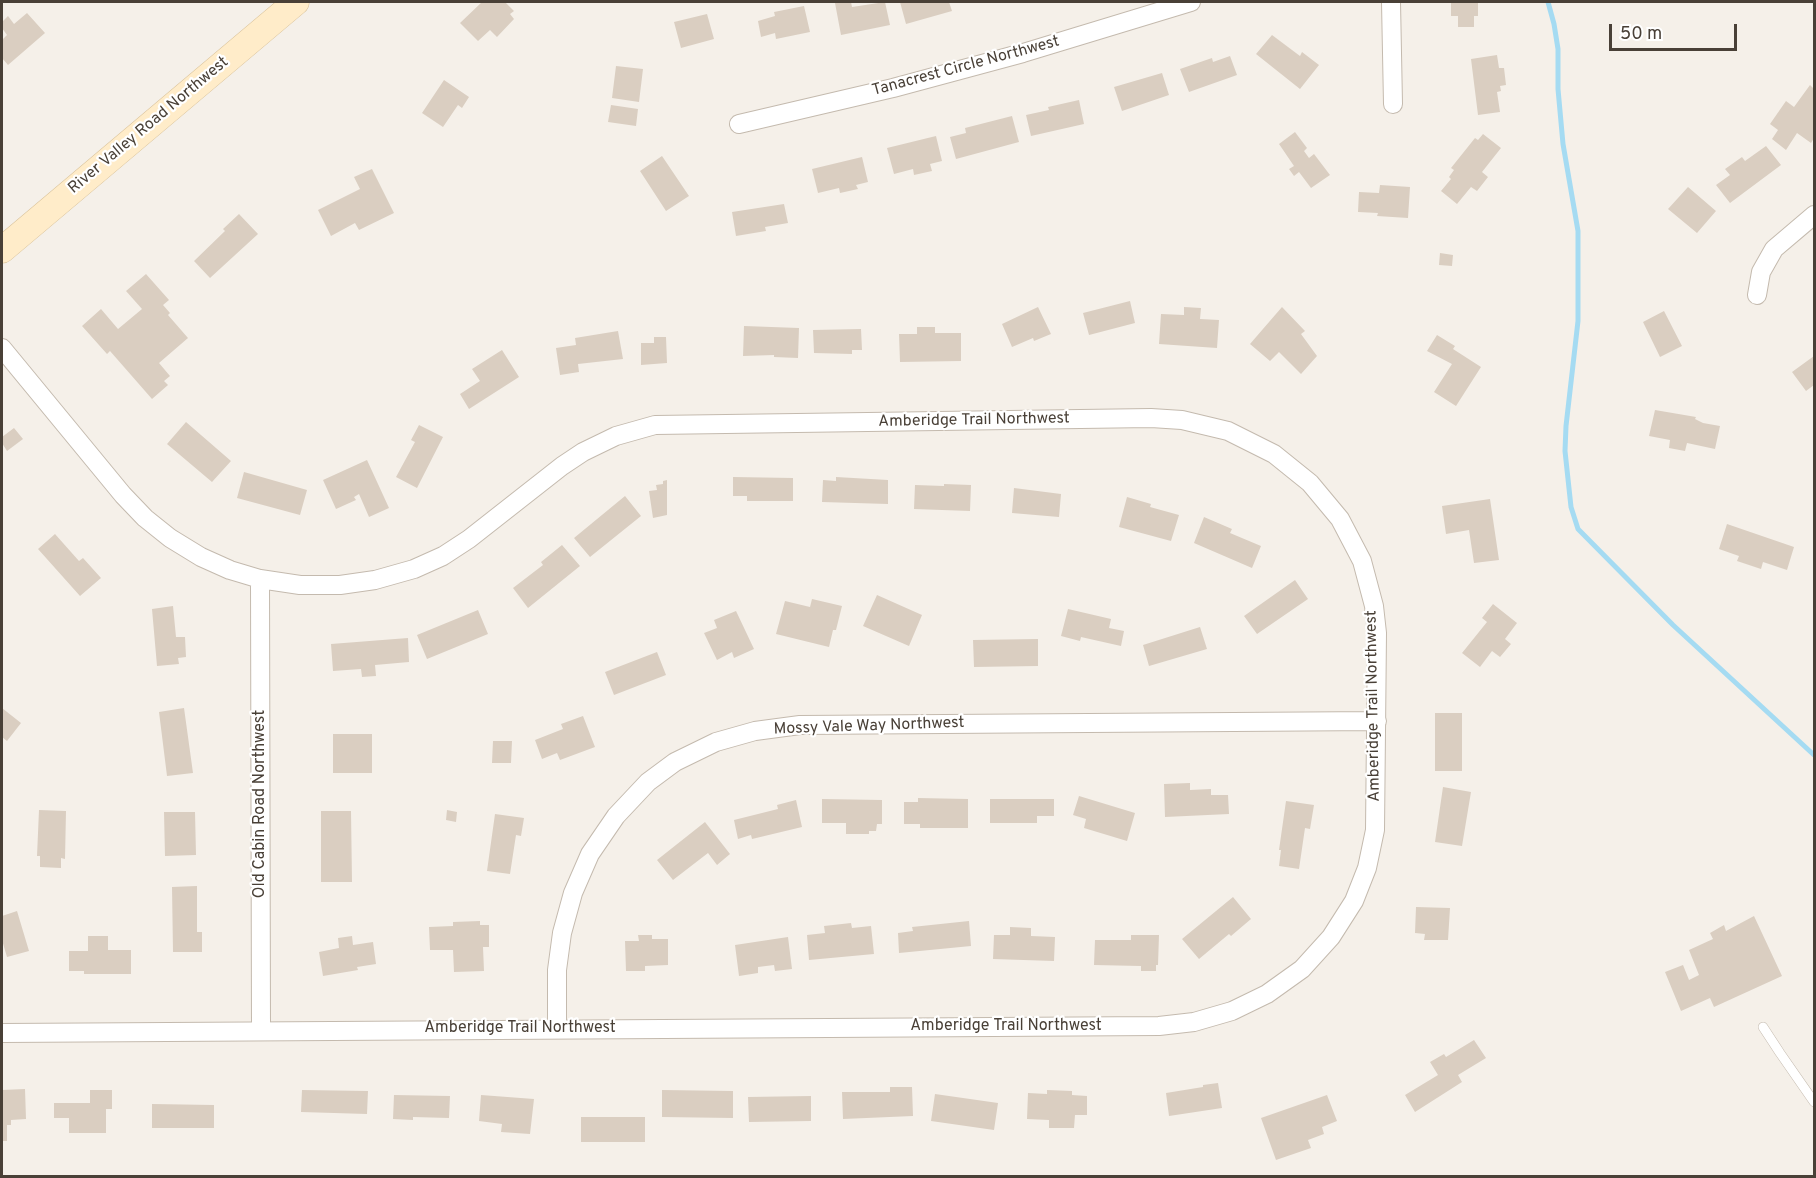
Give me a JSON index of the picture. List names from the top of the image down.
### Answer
{
  "streets": {
    "street": [
      "Tanacrest Circle Northwest",
      "River Valley Road Northwest",
      "Amberidge Trail Northwest",
      "Mossy Vale Way Northwest",
      "Old Cabin Road Northwest"
    ]
  },
  "crossings": [
    ["Amberidge Trail Northwest", "Mossy Vale Way Northwest"],
    ["Amberidge Trail Northwest", "Old Cabin Road Northwest"]
  ],
  "scale_bar": "50 m"
}
